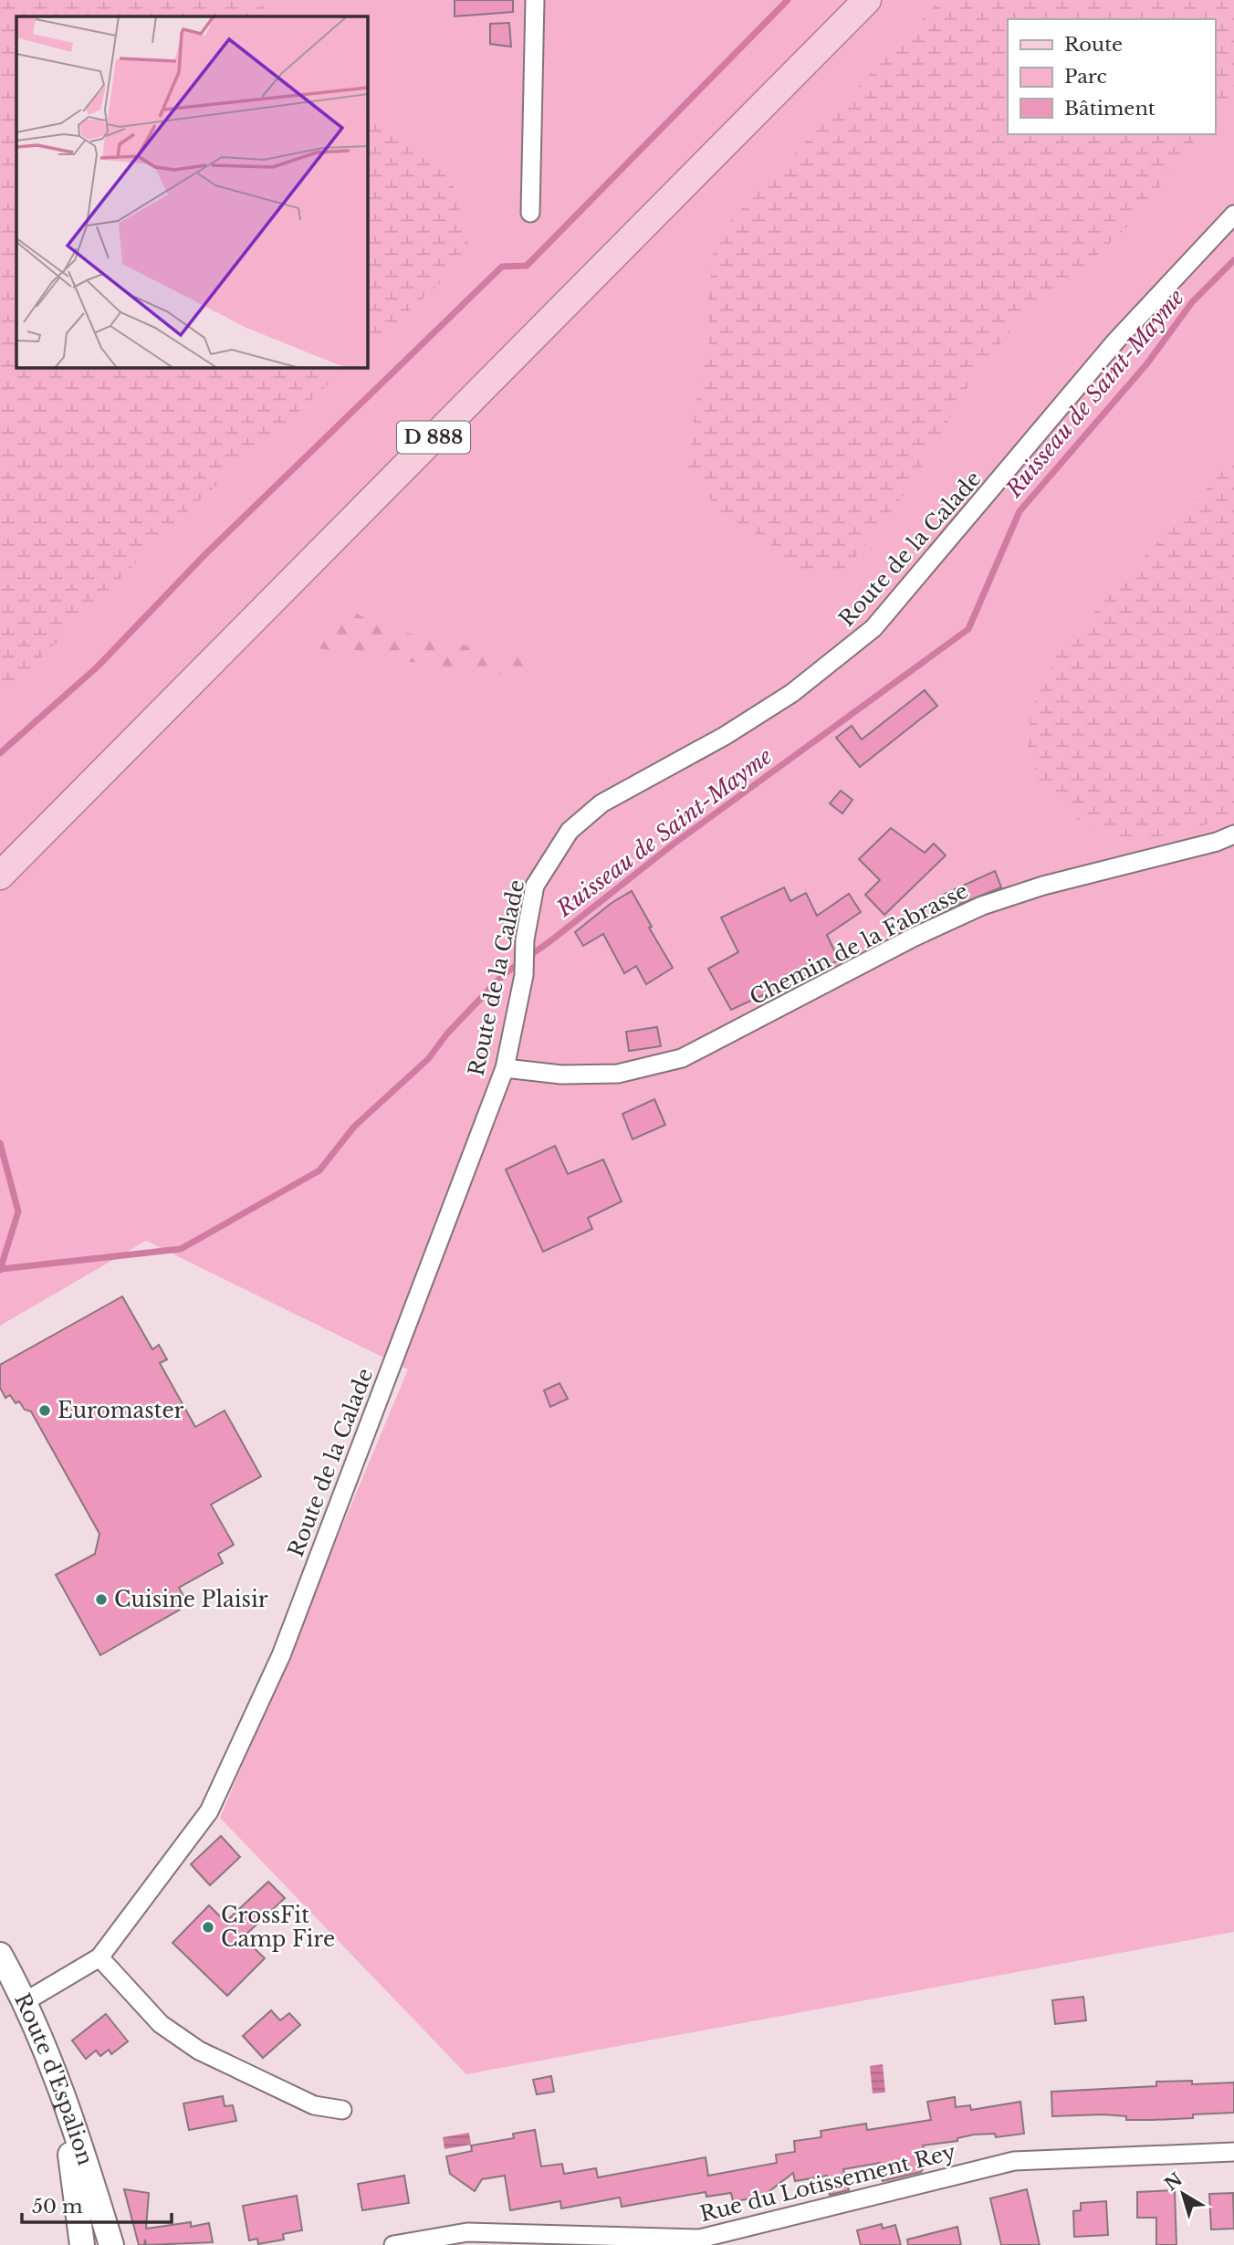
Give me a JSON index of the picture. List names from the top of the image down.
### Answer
{
  "streets": {
    "main road": ["D 888", "Route d'Espalion"],
    "street": ["Route de la Calade", "Chemin de la Fabrasse", "Rue du Lotissement Rey"]
  },
  "crossings": [
    ["Route de la Calade", "Chemin de la Fabrasse"],
    ["Route de la Calade", "Route d'Espalion"]
  ],
  "water": ["Ruisseau de Saint-Mayme"],
  "places": ["Euromaster", "Cuisine Plaisir", "CrossFit Camp Fire"],
  "legend": ["Route", "Parc", "Bâtiment"],
  "scale_bar": "50 m",
  "north": "top left"
}
